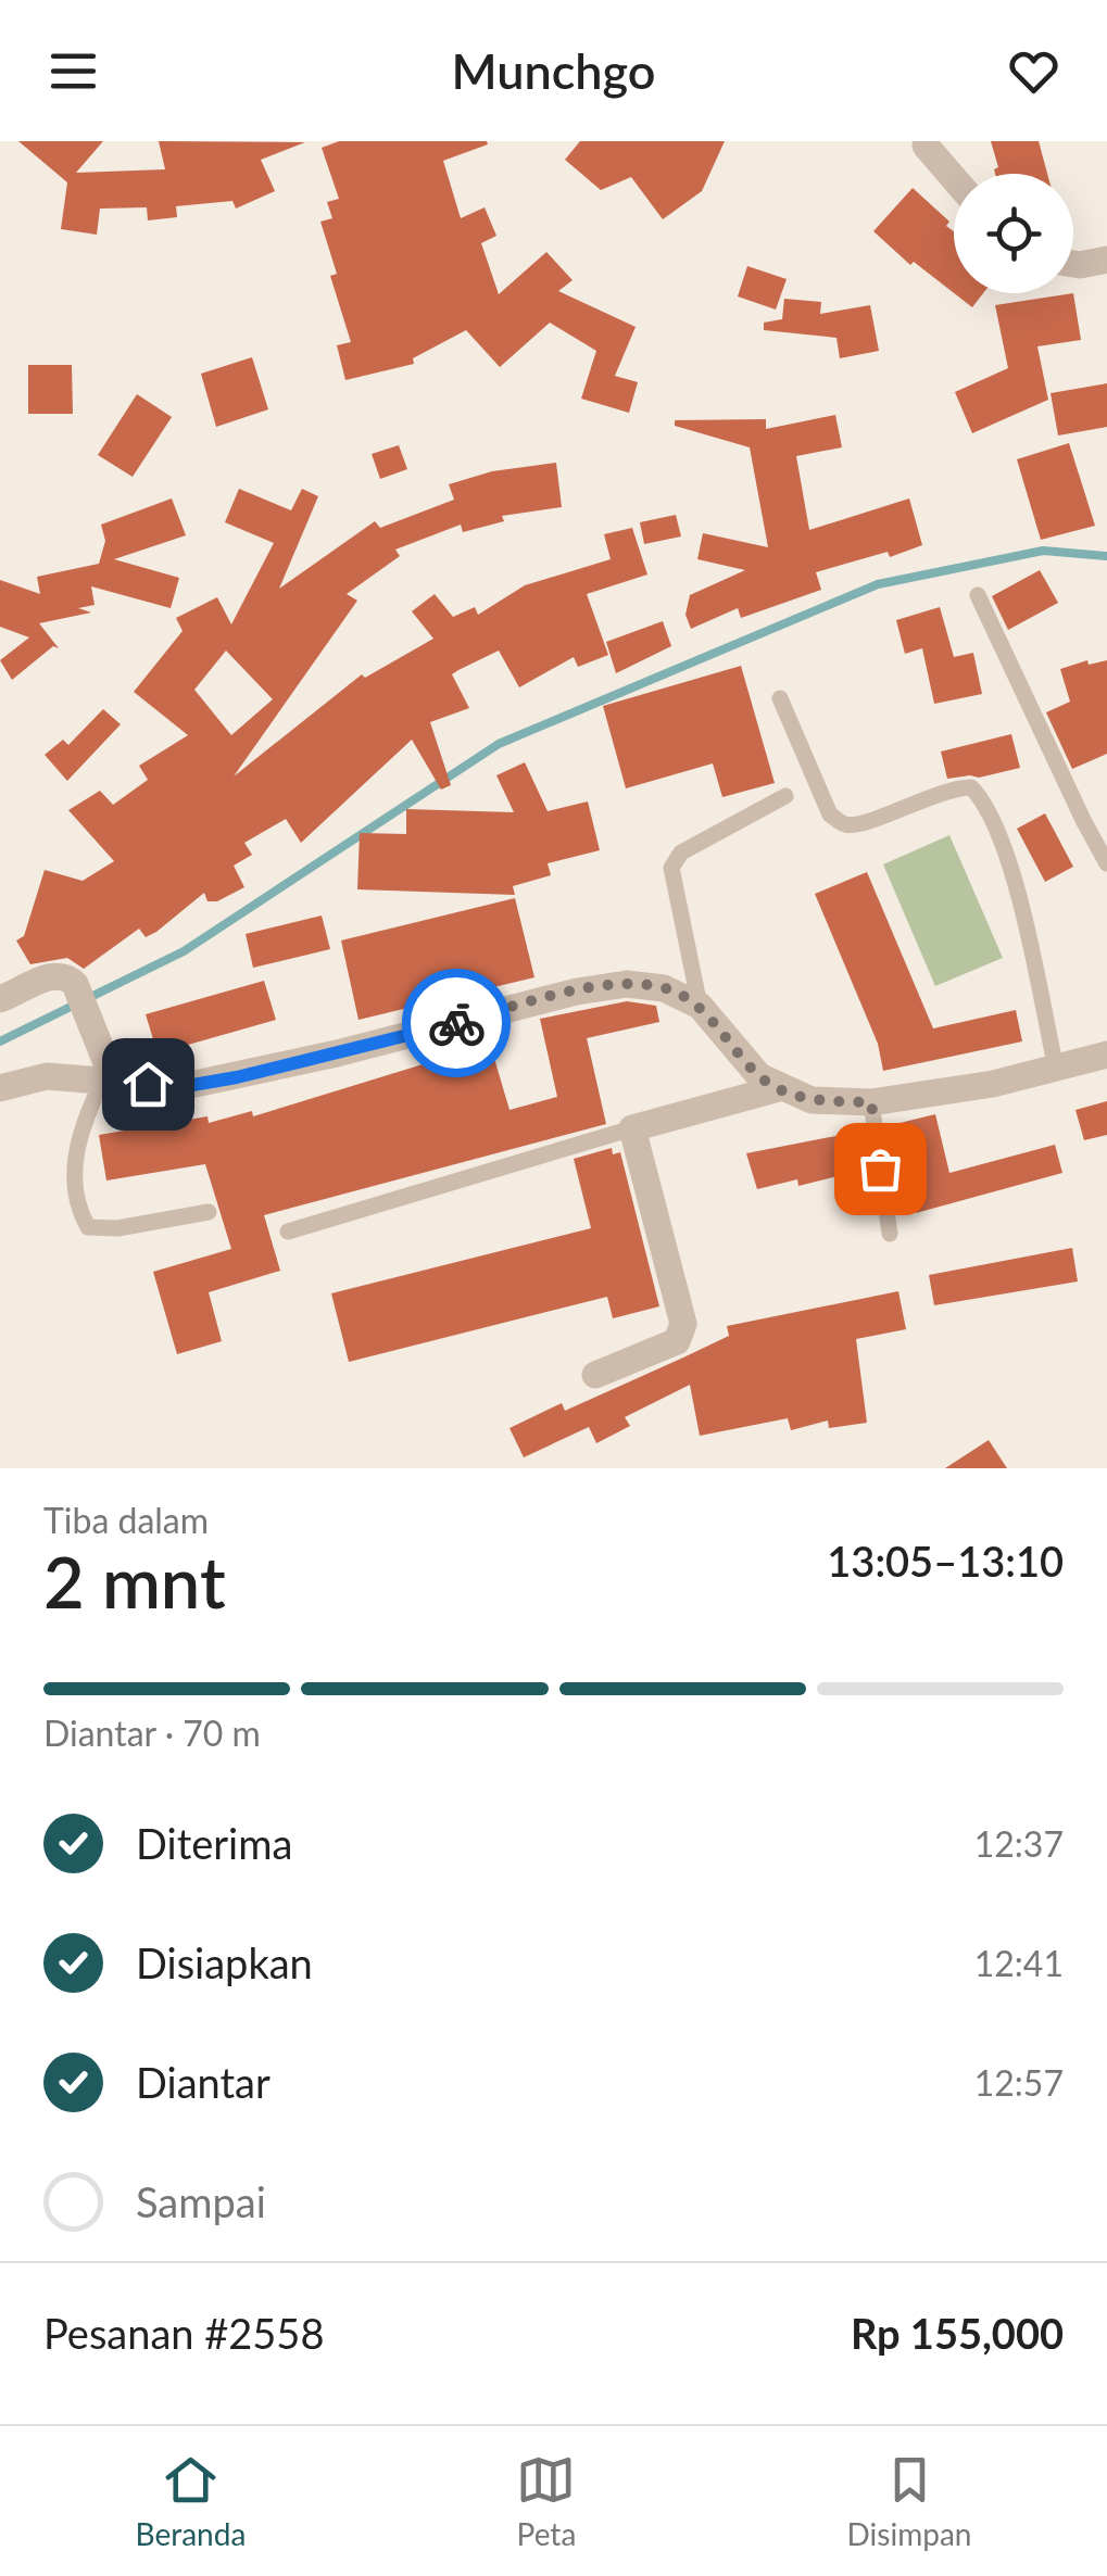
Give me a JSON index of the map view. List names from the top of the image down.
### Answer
{
  "page": {
    "header": "Munchgo",
    "heading": ["2 mnt", "Tiba dalam", "13:05–13:10"],
    "panel": ["Pesanan #2558", "Rp 155,000"],
    "bar": "Diantar · 70 m",
    "list": [
      ["Diterima", "12:37"],
      ["Disiapkan", "12:41"],
      ["Diantar", "12:57"],
      "Sampai"
    ],
    "tabs": ["Beranda", "Peta", "Disimpan"]
  }
}
